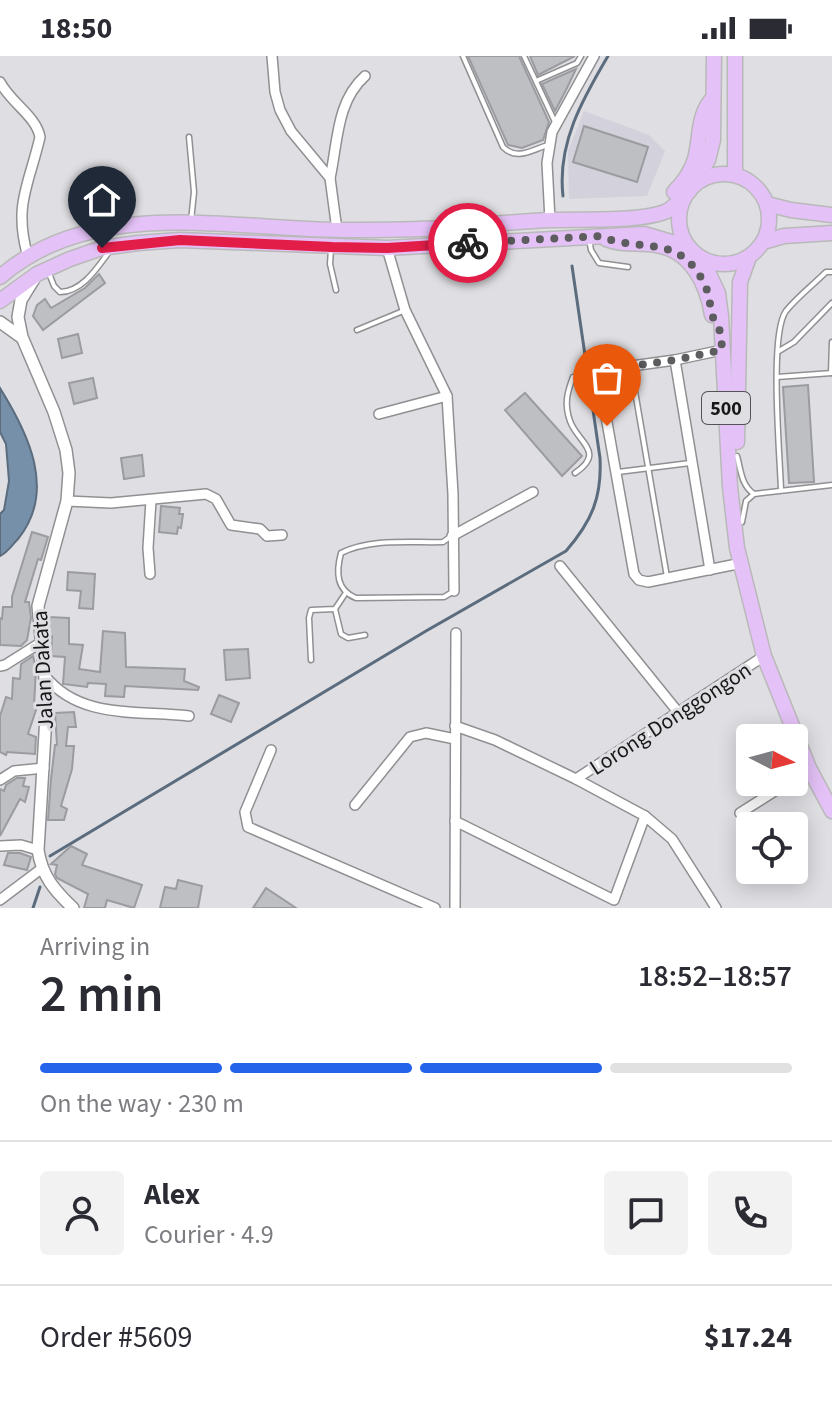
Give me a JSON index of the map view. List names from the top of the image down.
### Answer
{
  "streets": {
    "main road": ["500"],
    "street": ["Jalan Dakata", "Lorong Donggongon"]
  },
  "crossings": [
    ["500", "Lorong Donggongon"]
  ],
  "north": "right",
  "page": {
    "status": "18:50",
    "heading": ["2 min", "Arriving in", "18:52–18:57"],
    "panel": [
      "Alex",
      "Courier · 4.9",
      "Order #5609",
      "$17.24"
    ],
    "bar": "On the way · 230 m"
  }
}
